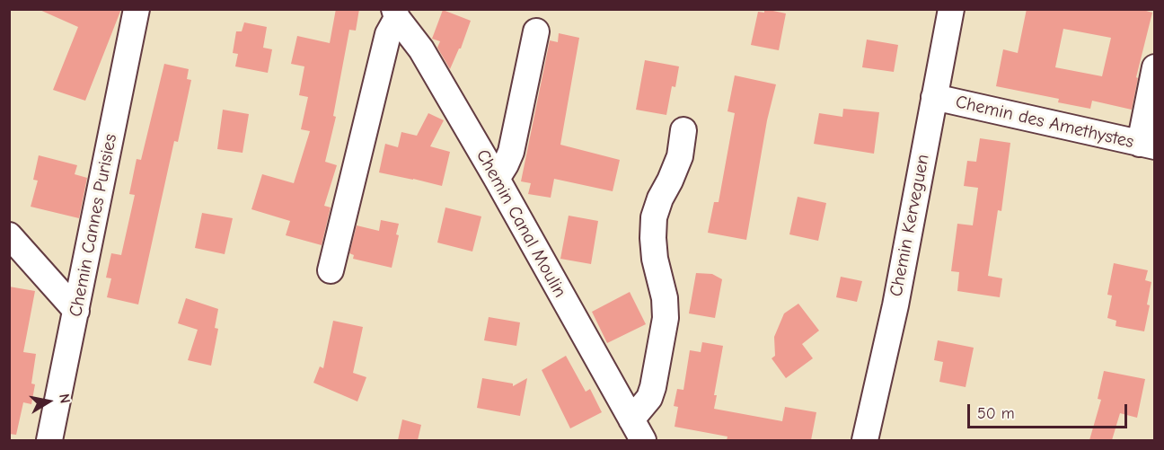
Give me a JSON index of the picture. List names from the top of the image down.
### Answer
{
  "streets": {
    "street": [
      "Chemin des Amethystes",
      "Chemin Canal Moulin",
      "Chemin Cannes Purisies",
      "Chemin Kerveguen"
    ]
  },
  "crossings": [
    ["Chemin des Amethystes", "Chemin Kerveguen"]
  ],
  "scale_bar": "50 m",
  "north": "right"
}
